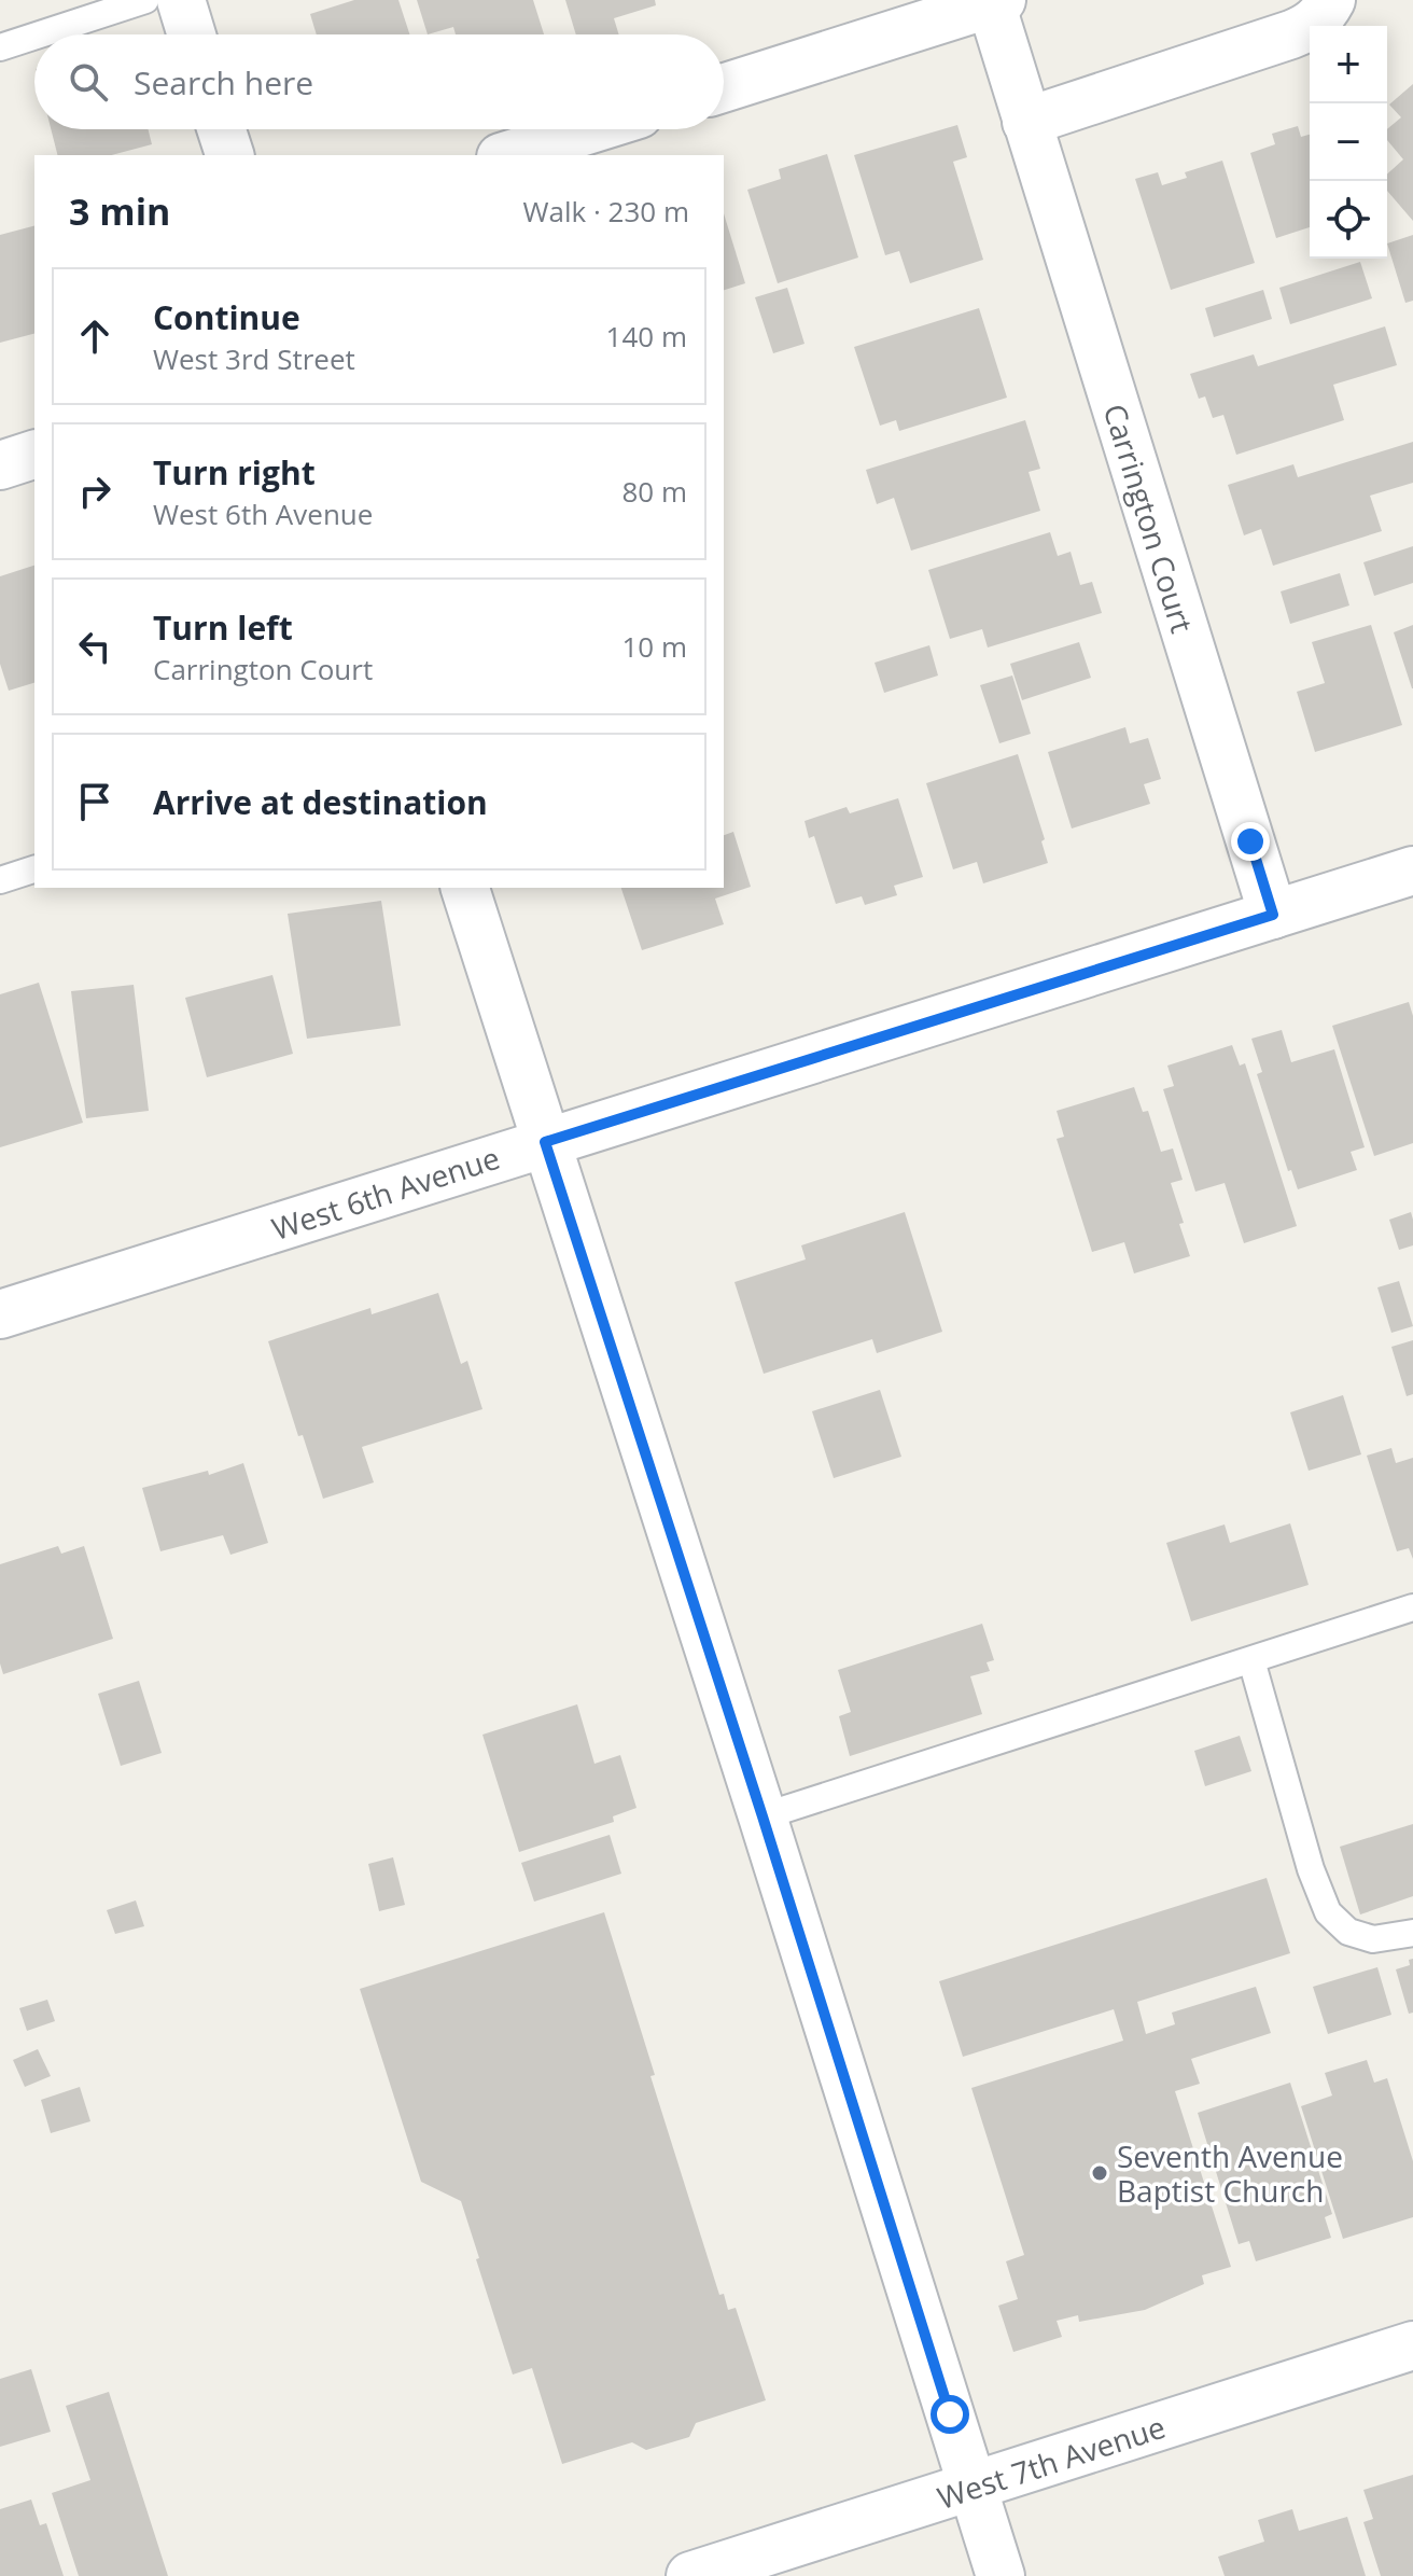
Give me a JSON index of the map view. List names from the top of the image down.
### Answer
{
  "streets": {
    "street": ["Carrington Court", "West 6th Avenue", "West 7th Avenue"]
  },
  "crossings": [
    ["Carrington Court", "West 6th Avenue"]
  ],
  "places": ["Seventh Avenue Baptist Church"],
  "page": {
    "map_buttons": ["+", "−"],
    "search": "Search here",
    "heading": ["3 min", "Walk · 230 m"],
    "list": [
      ["Continue", "West 3rd Street", "140 m"],
      ["Turn right", "West 6th Avenue", "80 m"],
      ["Turn left", "Carrington Court", "10 m"],
      "Arrive at destination"
    ]
  }
}
